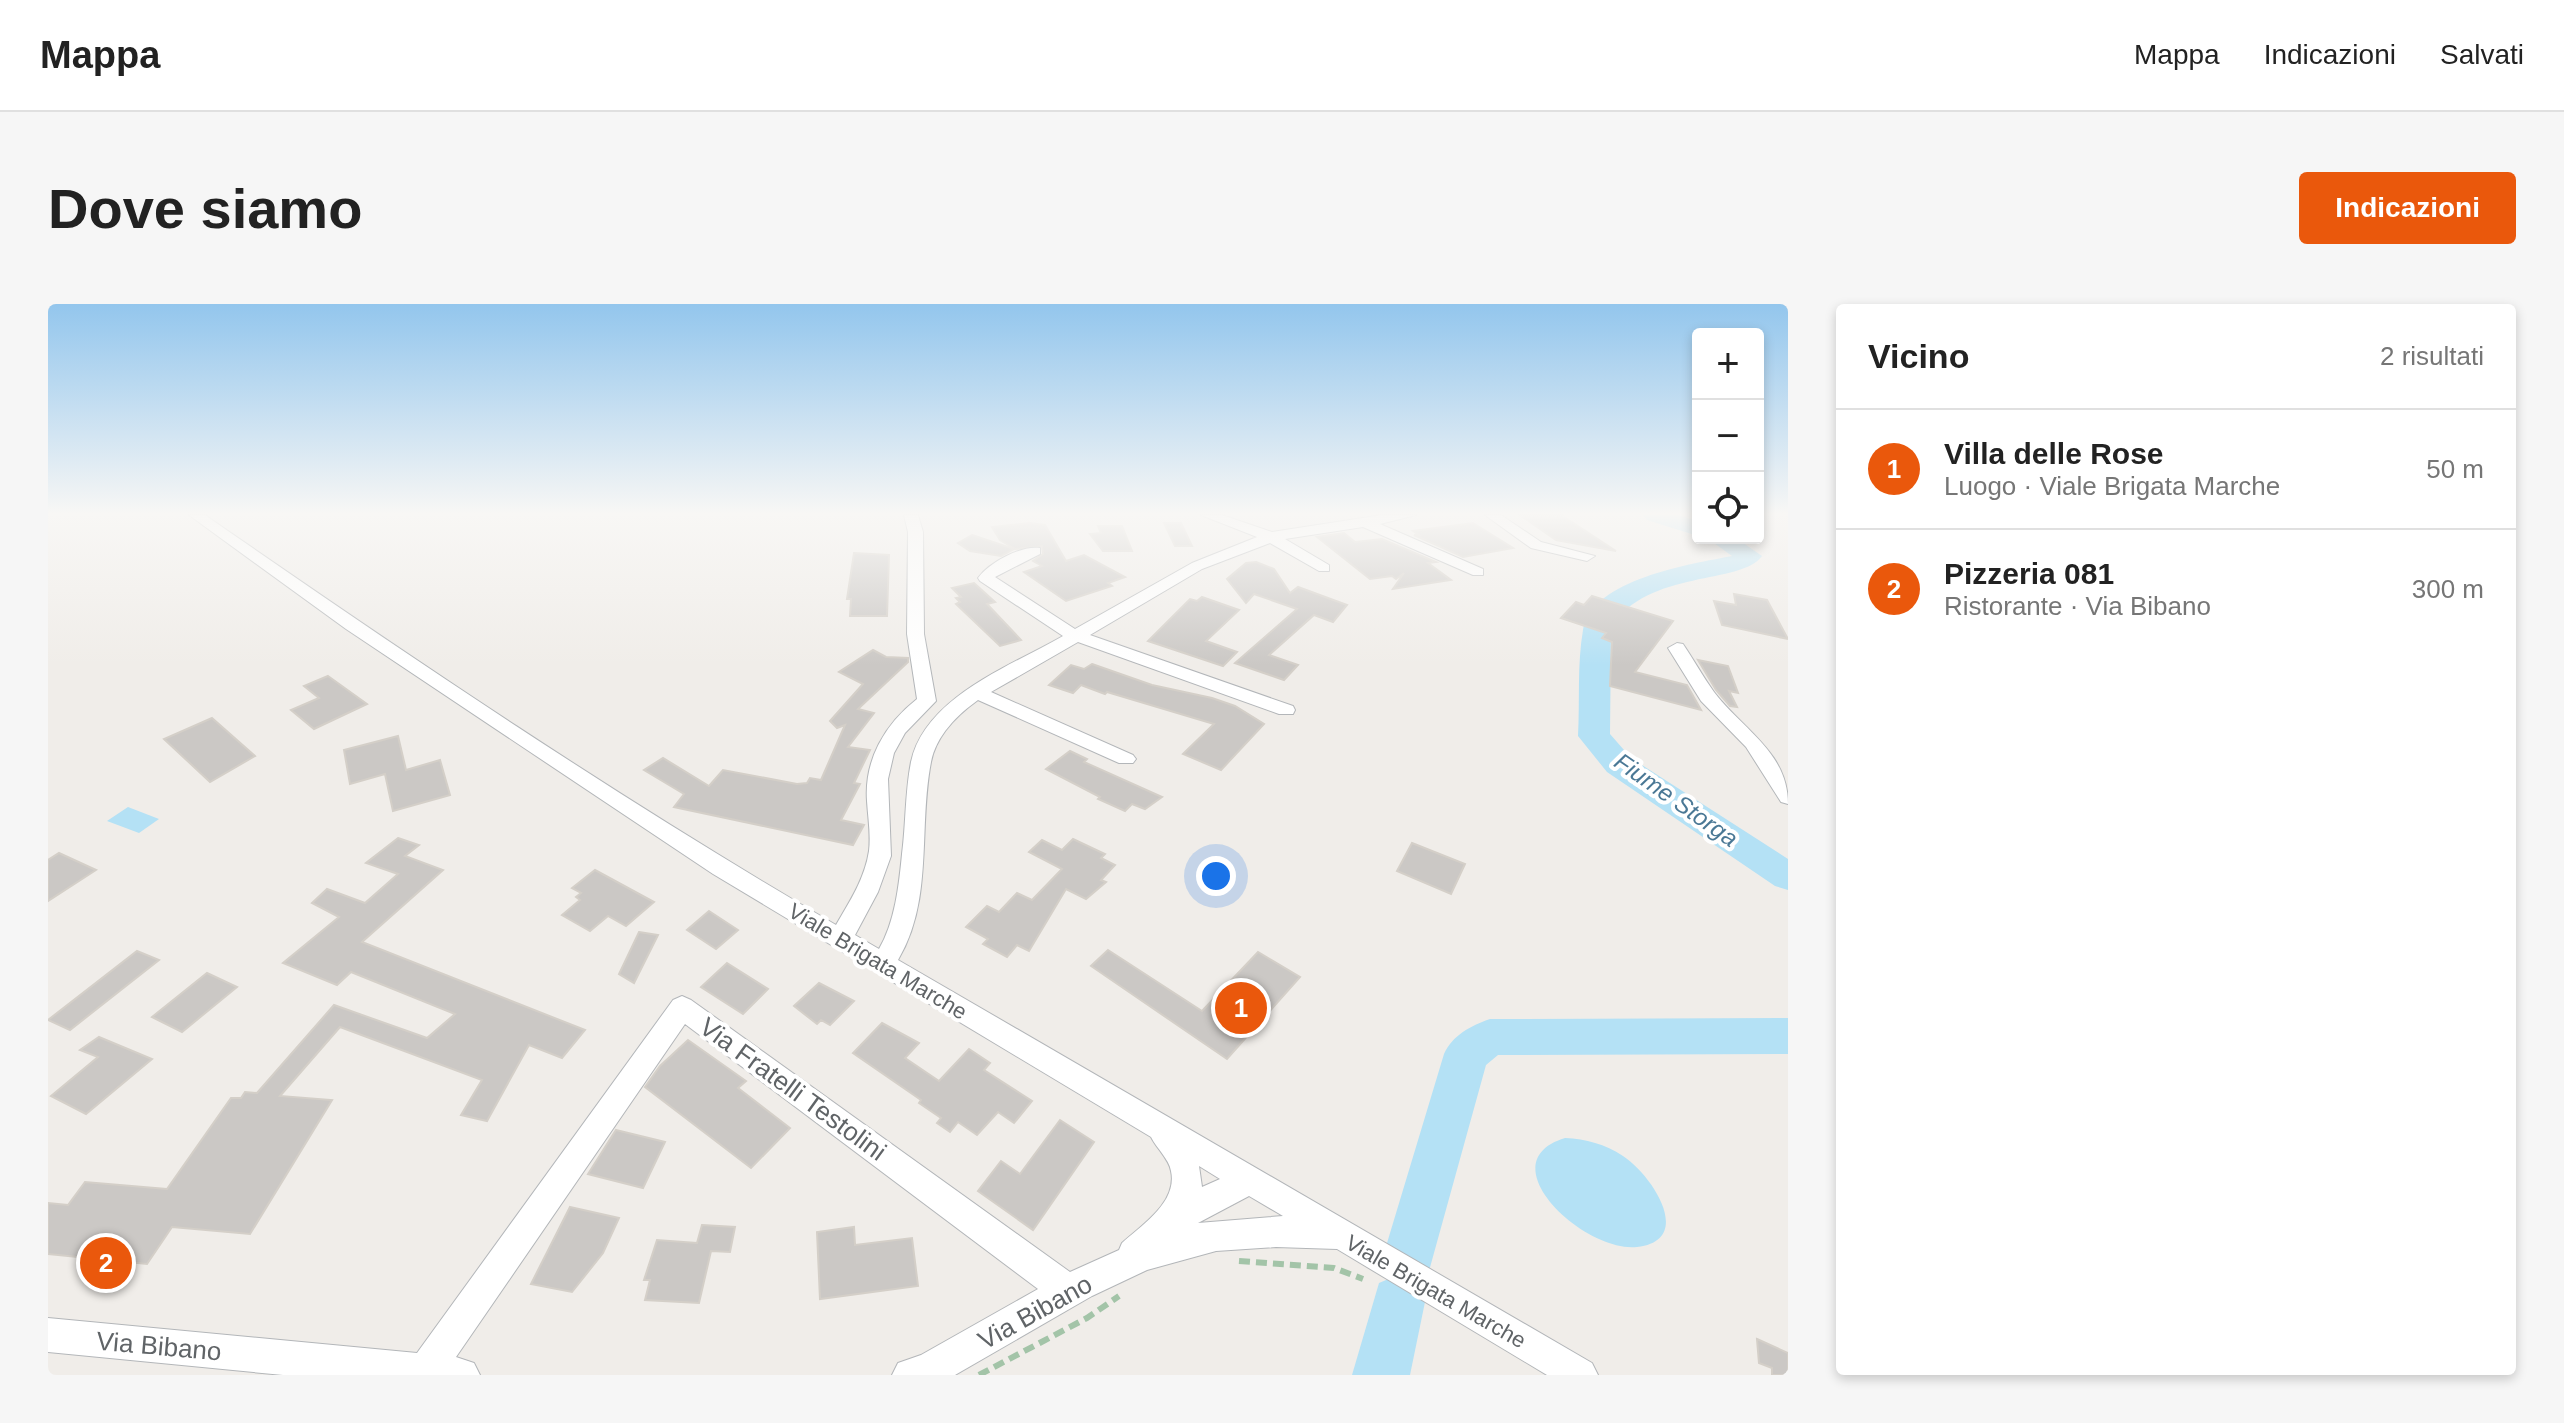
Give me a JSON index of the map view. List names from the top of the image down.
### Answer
{
  "streets": {
    "street": ["Viale Brigata Marche", "Via Fratelli Testolini", "Via Bibano"]
  },
  "crossings": [
    ["Viale Brigata Marche", "Via Bibano"],
    ["Via Fratelli Testolini", "Via Bibano"]
  ],
  "water": ["Fiume Storga"],
  "page": {
    "header": "Mappa",
    "nav": ["Mappa", "Indicazioni", "Salvati"],
    "buttons": "Indicazioni",
    "title": "Dove siamo",
    "heading": ["Vicino", "2 risultati"],
    "map_buttons": ["+", "−"],
    "list": [
      {
        "mark": "1",
        "name": "Villa delle Rose",
        "note": "Luogo · Viale Brigata Marche",
        "value": "50 m"
      },
      {
        "mark": "2",
        "name": "Pizzeria 081",
        "note": "Ristorante · Via Bibano",
        "value": "300 m"
      }
    ],
    "pins": ["1", "2"]
  }
}
